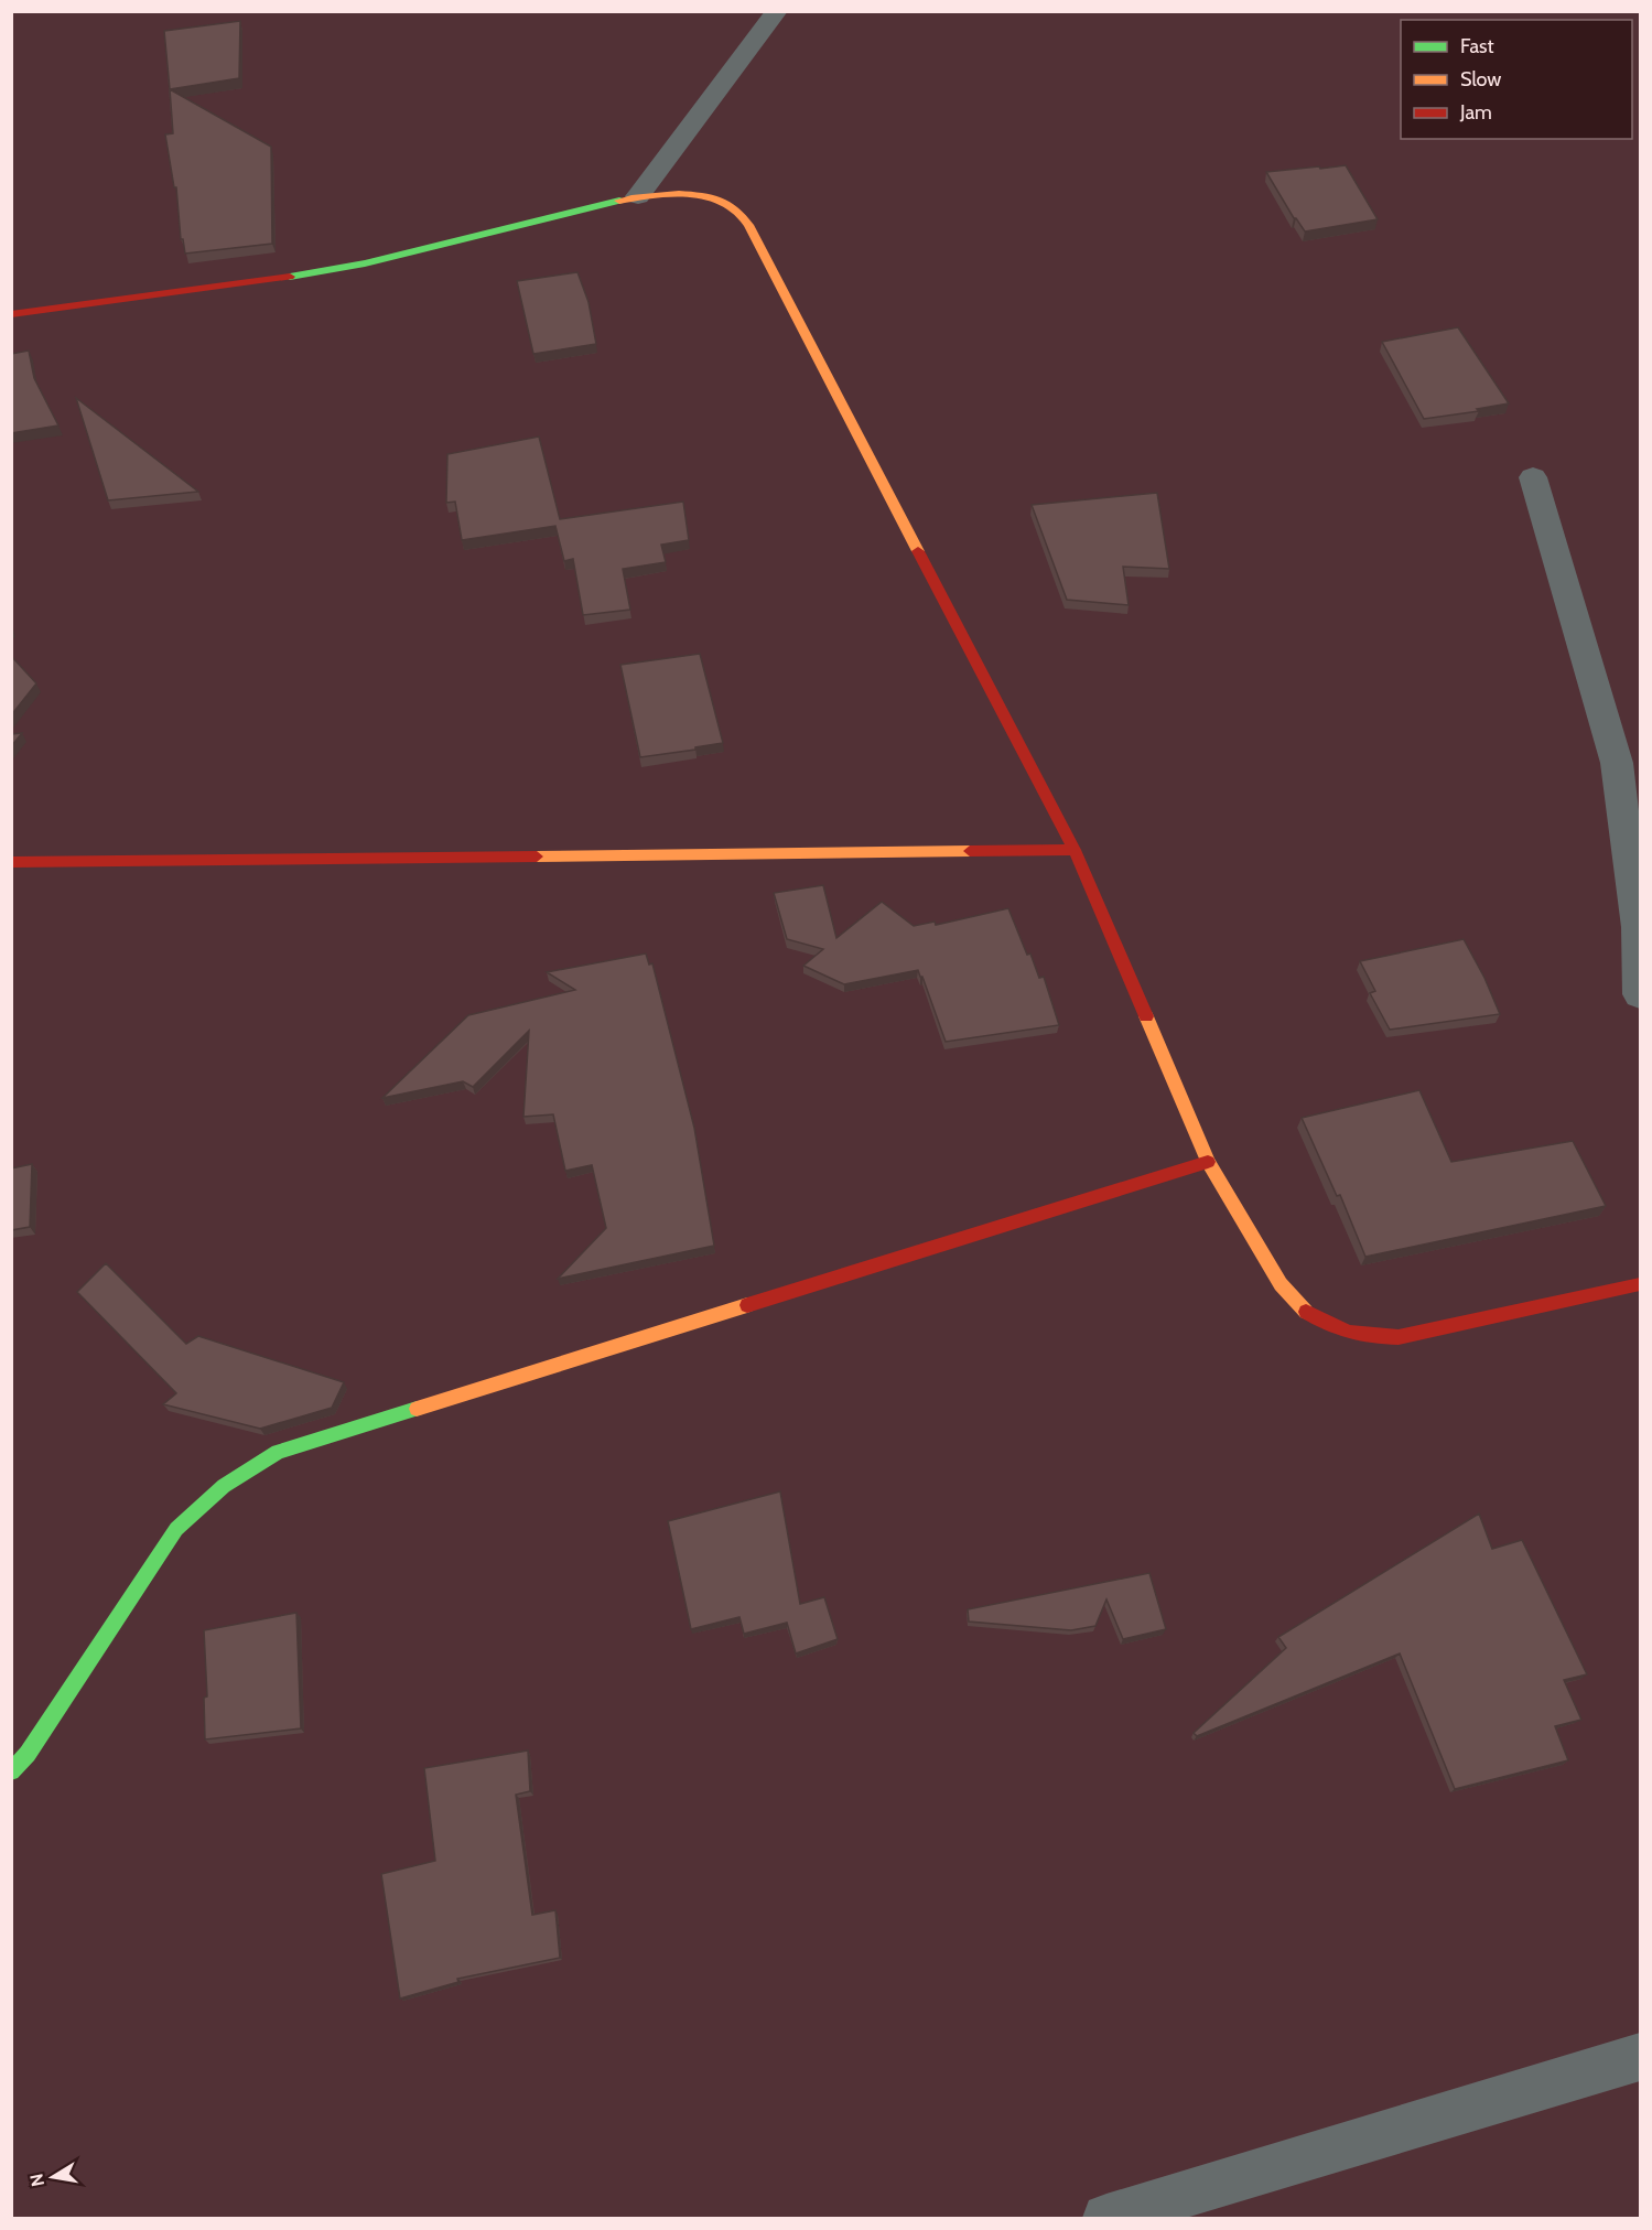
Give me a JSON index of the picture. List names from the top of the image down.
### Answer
{
  "legend": ["Fast", "Slow", "Jam"],
  "north": "left"
}
